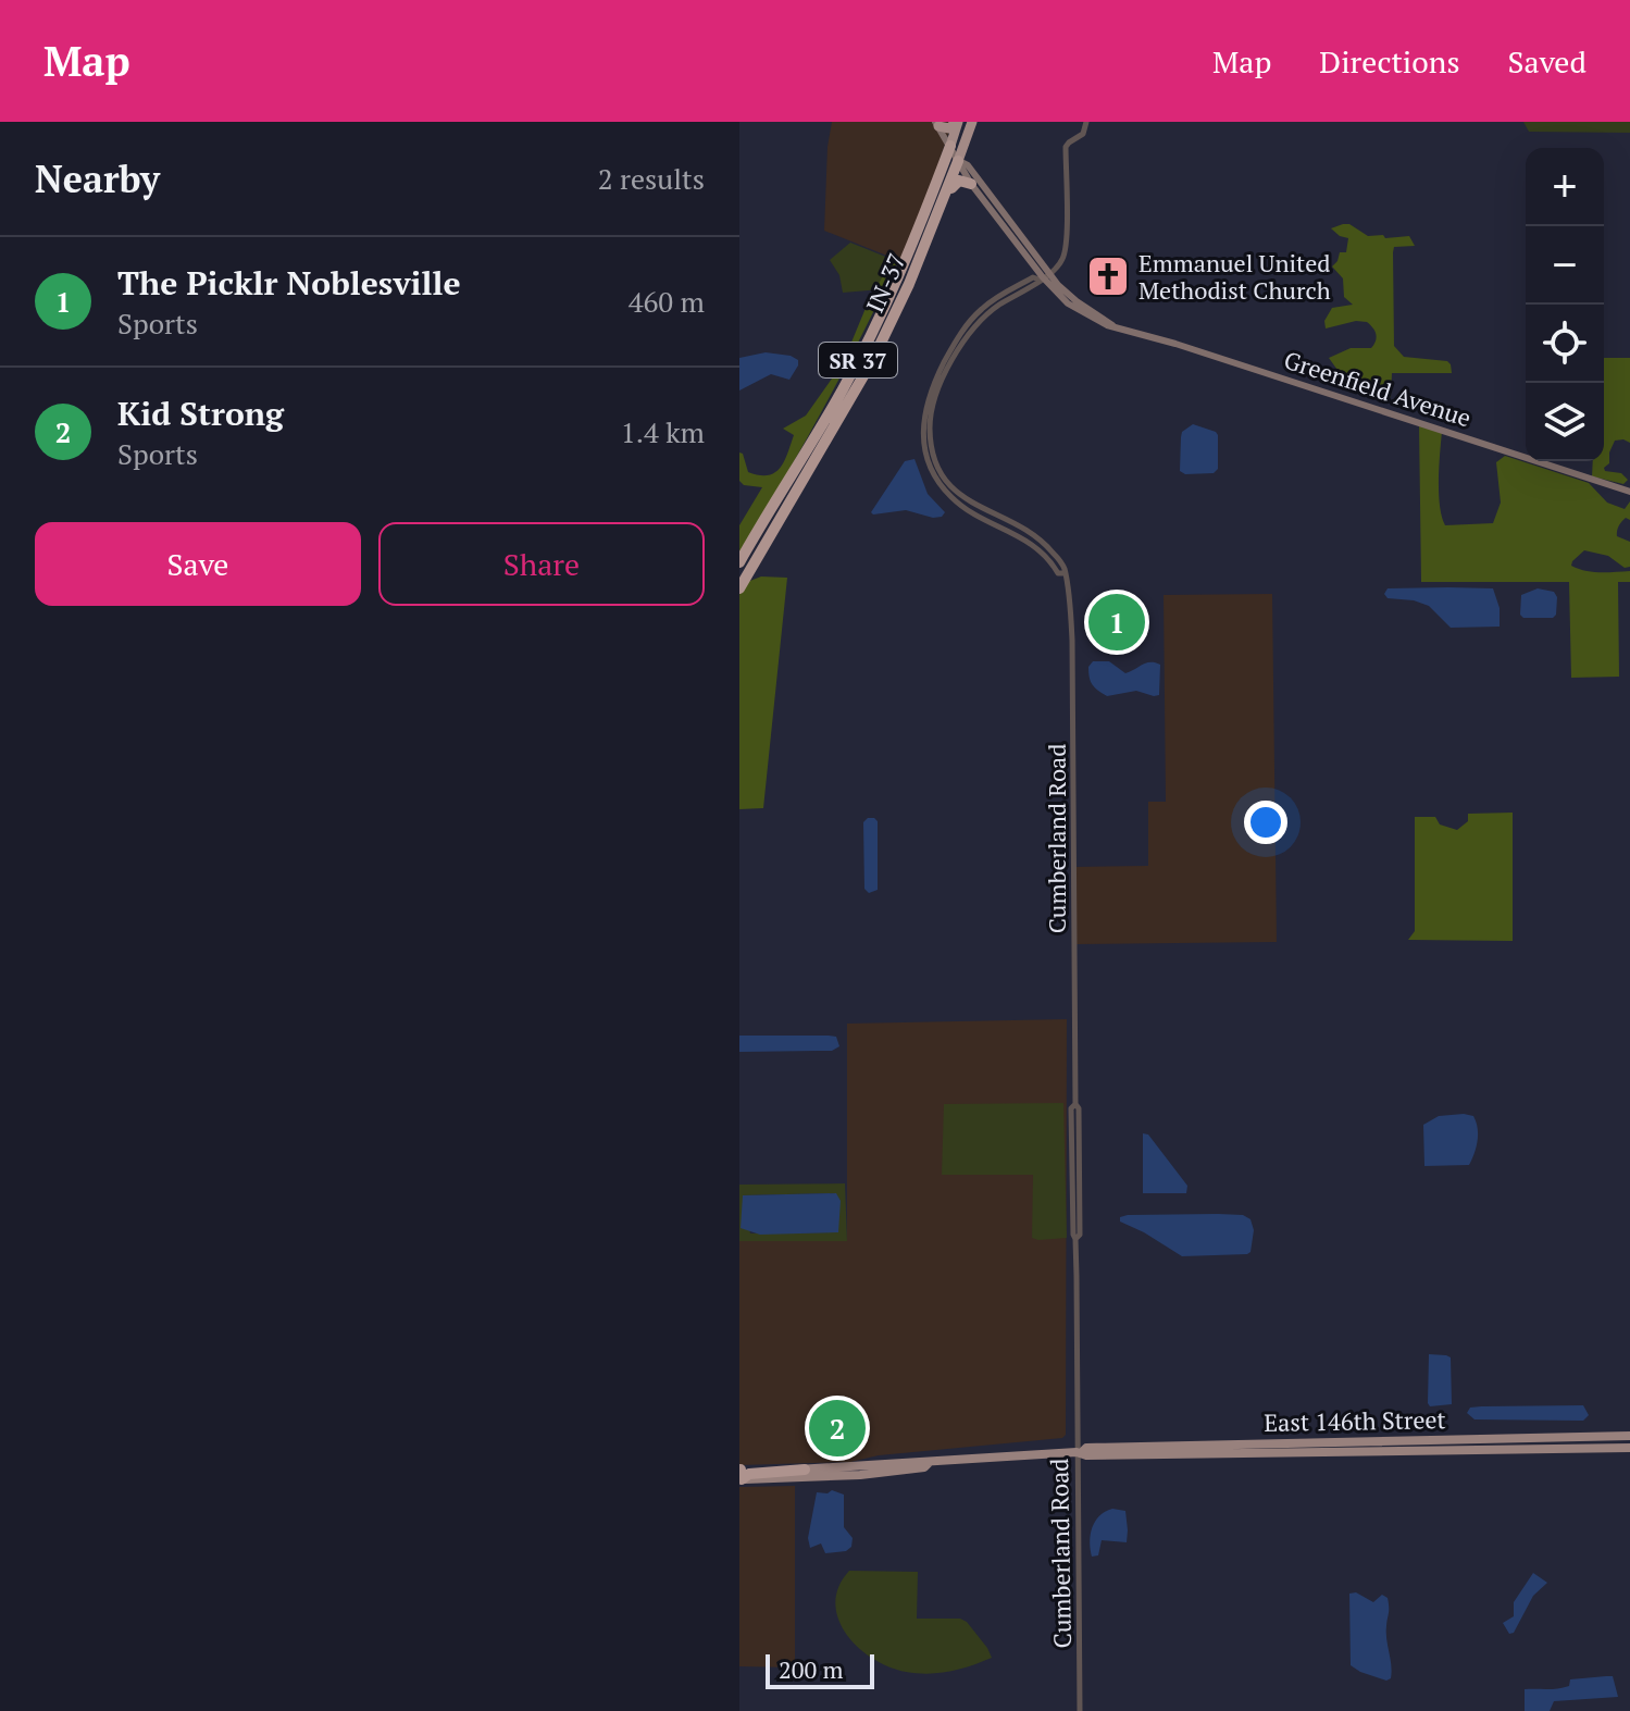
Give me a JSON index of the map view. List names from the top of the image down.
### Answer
{
  "streets": {
    "highway": ["IN-37", "SR 37"],
    "main road": ["Greenfield Avenue", "East 146th Street"],
    "street": ["Cumberland Road"]
  },
  "crossings": [
    ["IN-37", "Greenfield Avenue"],
    ["Greenfield Avenue", "Cumberland Road"],
    ["Cumberland Road", "East 146th Street"]
  ],
  "places": {
    "church": ["Emmanuel United Methodist Church"]
  },
  "scale_bar": "200 m",
  "page": {
    "header": "Map",
    "nav": ["Map", "Directions", "Saved"],
    "heading": ["Nearby", "2 results"],
    "map_buttons": ["+", "−"],
    "list": [
      {
        "mark": "1",
        "name": "The Picklr Noblesville",
        "note": "Sports",
        "value": "460 m"
      },
      {
        "mark": "2",
        "name": "Kid Strong",
        "note": "Sports",
        "value": "1.4 km"
      }
    ],
    "buttons": ["Save", "Share"],
    "pins": ["1", "2"],
    "scale": "200 m"
  }
}
